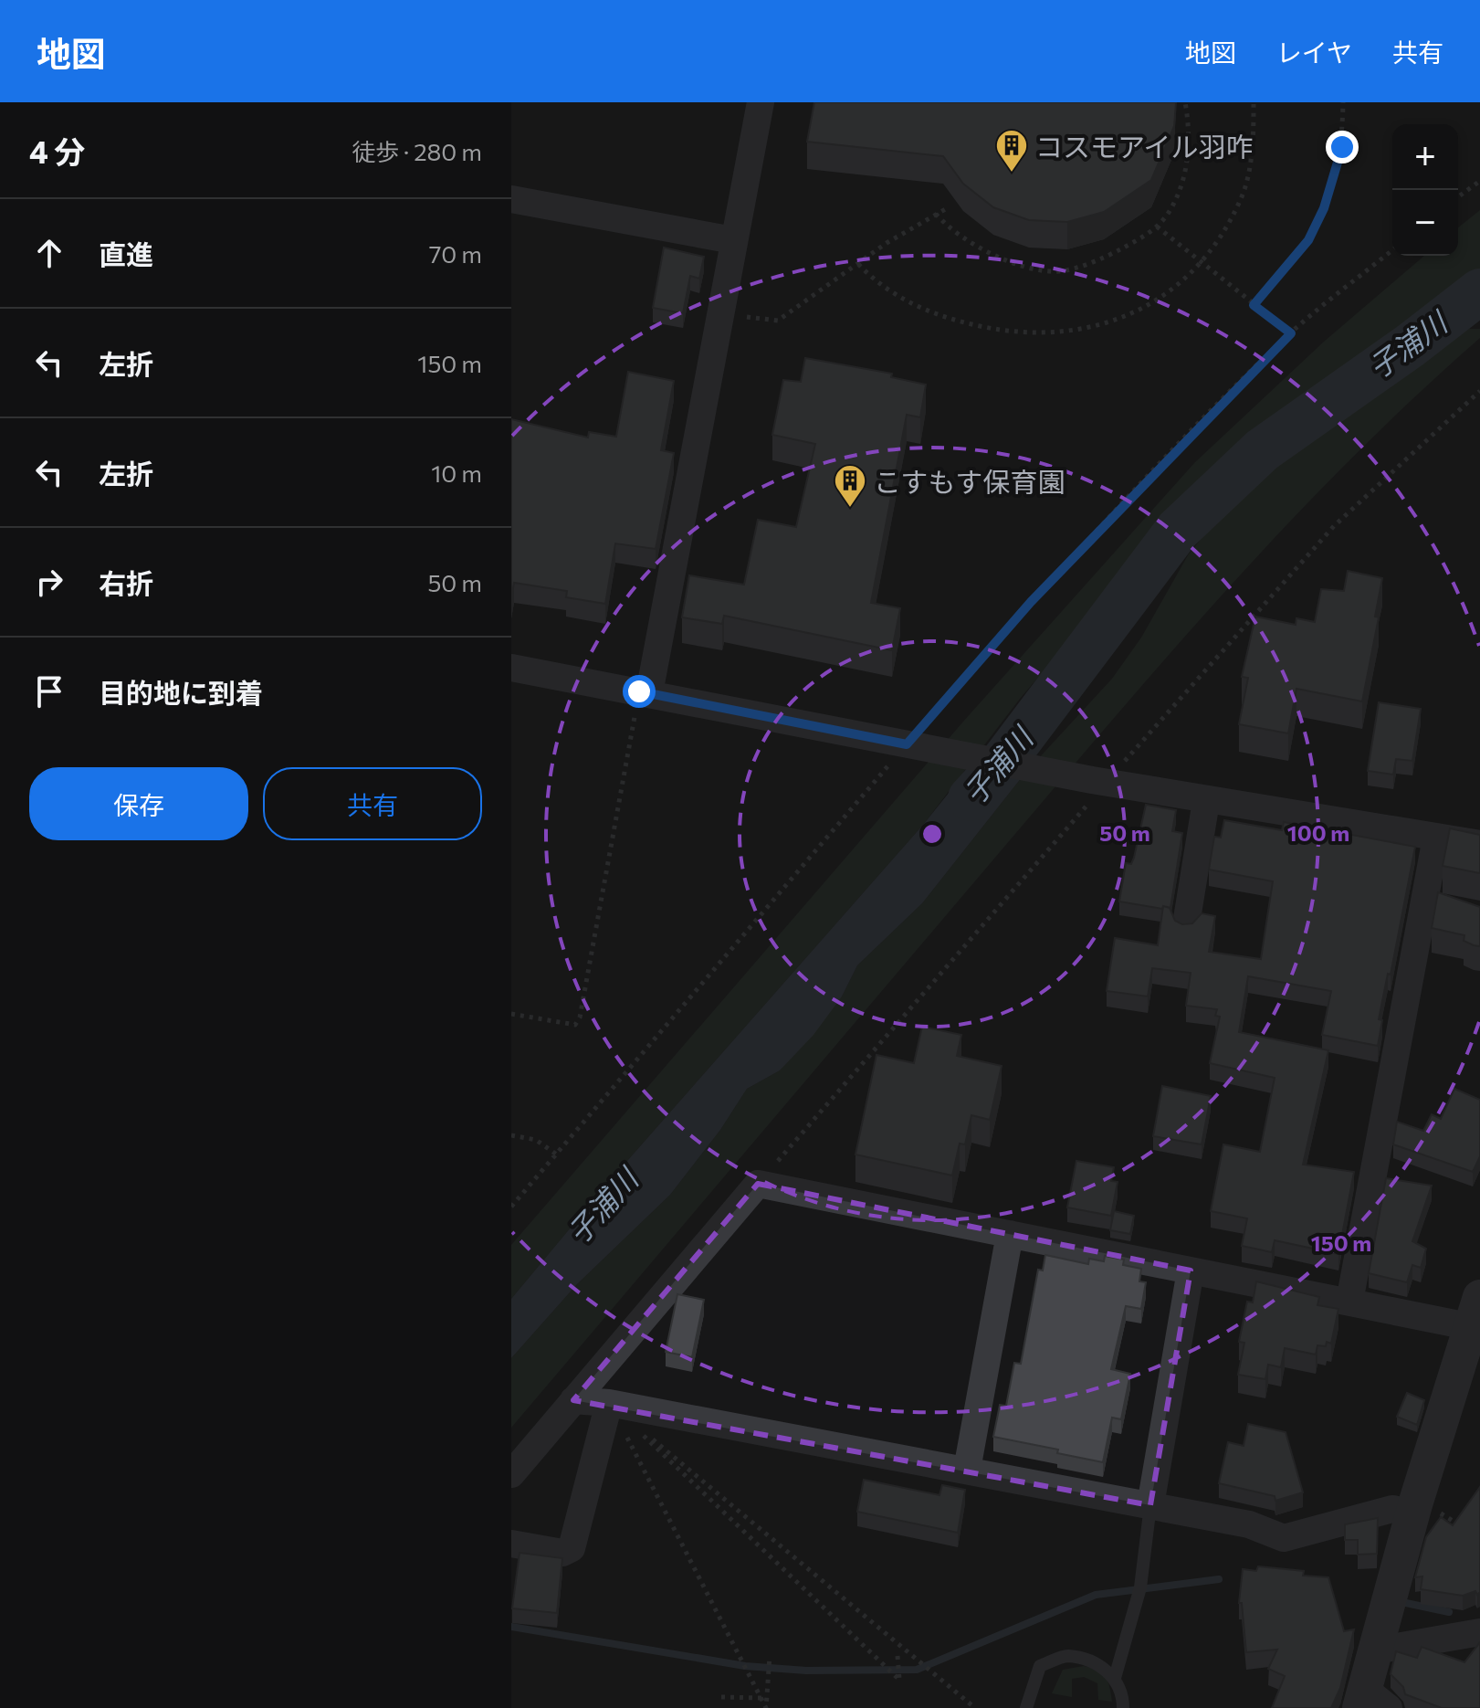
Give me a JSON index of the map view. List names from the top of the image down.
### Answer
{
  "water": ["子浦川"],
  "places": {
    "building": ["コスモアイル羽咋", "こすもす保育園"]
  },
  "page": {
    "header": "地図",
    "nav": ["地図", "レイヤ", "共有"],
    "heading": ["4 分", "徒歩 · 280 m"],
    "map_buttons": ["+", "−"],
    "list": [
      ["直進", "70 m"],
      ["左折", "150 m"],
      ["左折", "10 m"],
      ["右折", "50 m"],
      "目的地に到着"
    ],
    "buttons": ["保存", "共有"]
  },
  "rings": ["50 m", "100 m", "150 m"]
}
